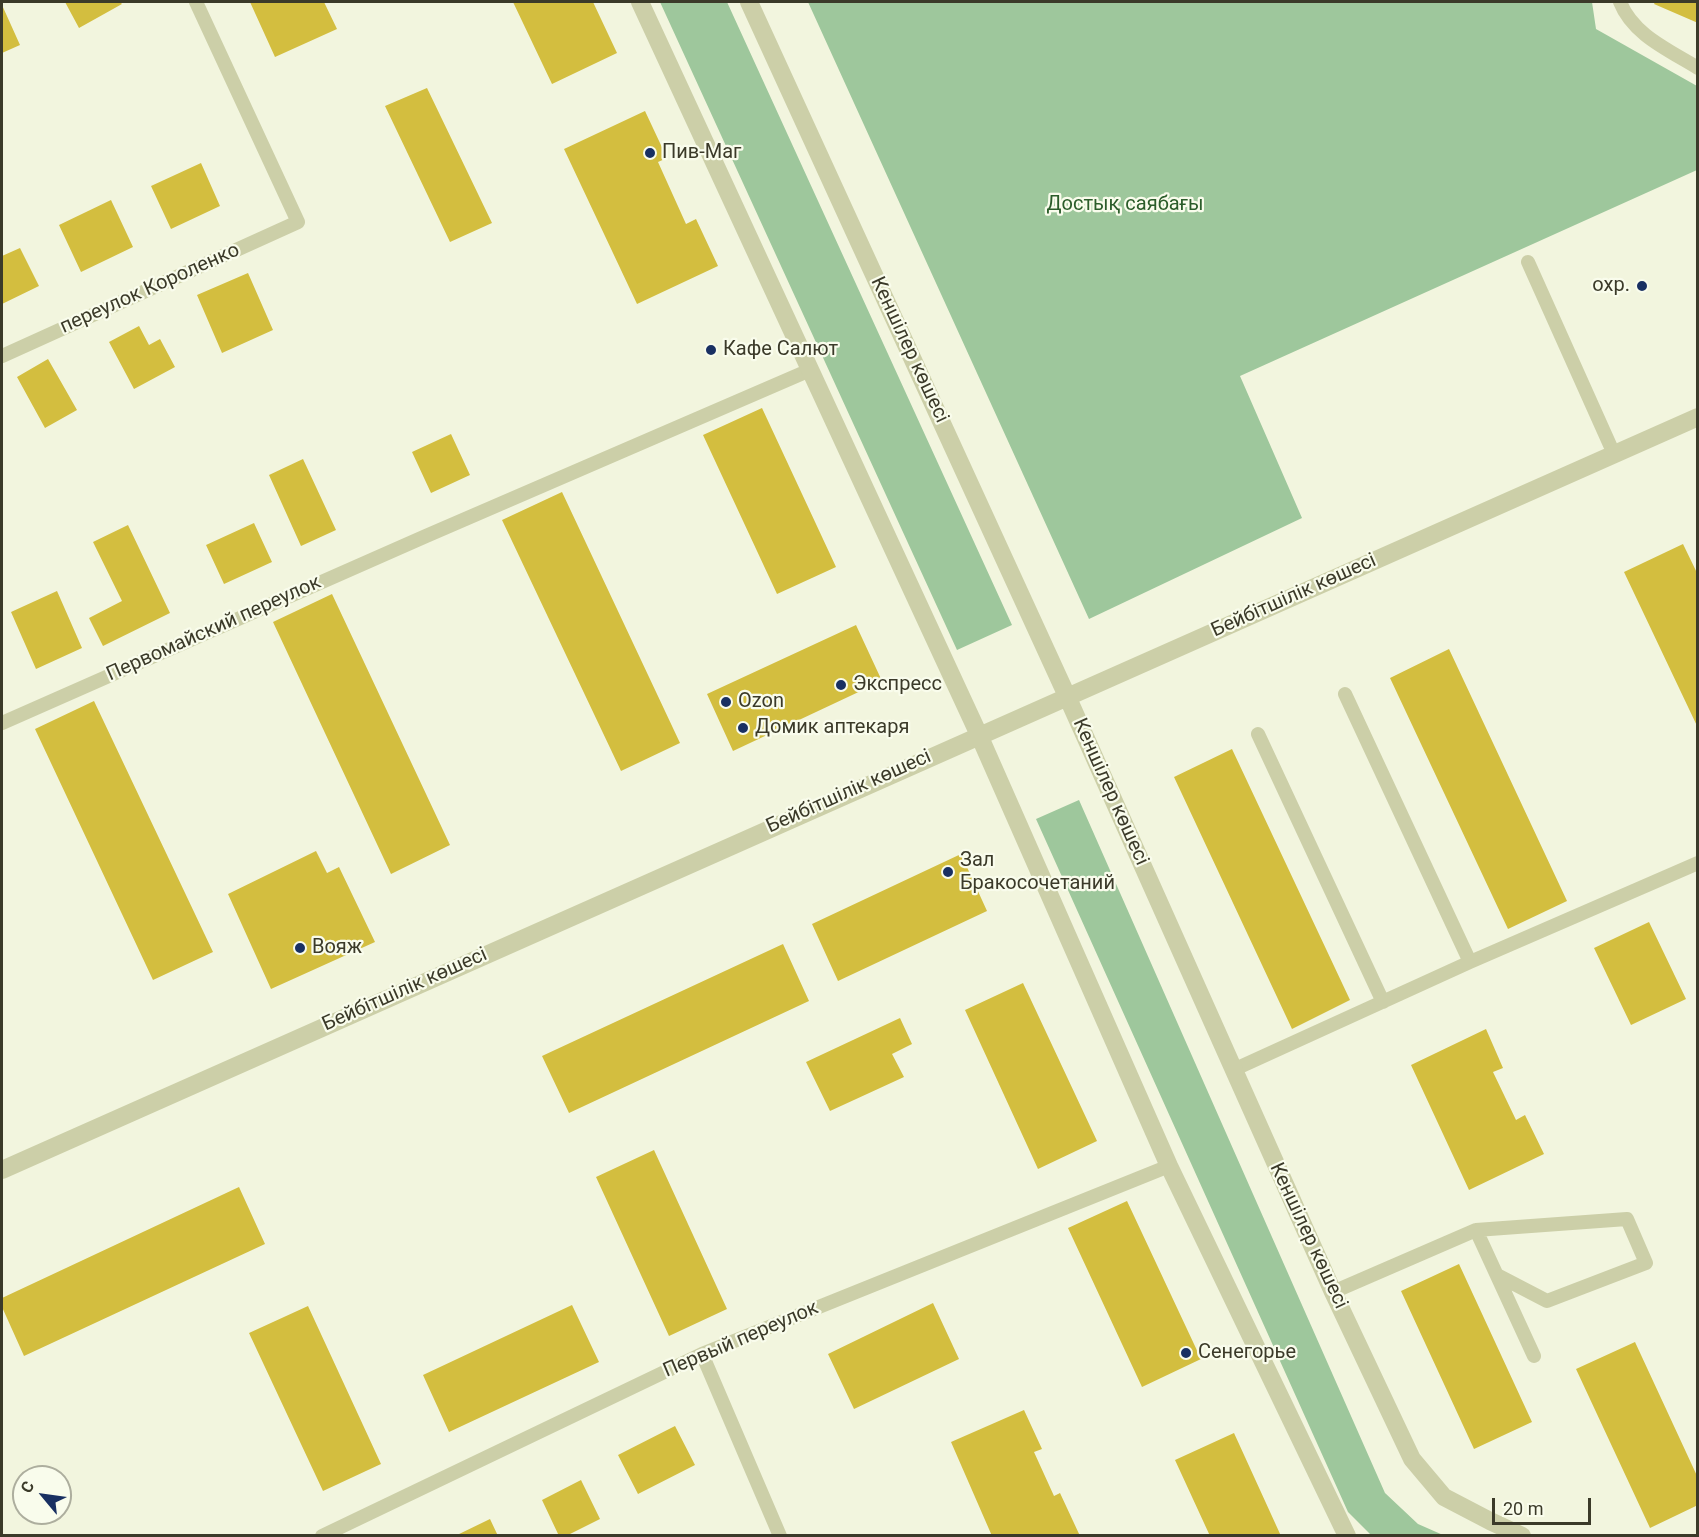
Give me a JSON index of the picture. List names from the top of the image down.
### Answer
{
  "streets": {
    "street": ["Кеншілер көшесі", "Бейбітшілік көшесі"],
    "lane": ["переулок Короленко", "Первомайский переулок", "Первый переулок"]
  },
  "crossings": [
    ["Кеншілер көшесі", "Бейбітшілік көшесі"]
  ],
  "parks": ["Достық саябағы"],
  "places": [
    "Пив-Маг",
    "охр.",
    "Кафе Салют",
    "Экспресс",
    "Ozon",
    "Домик аптекаря",
    "Зал Бракосочетаний",
    "Вояж",
    "Сенегорье"
  ],
  "scale_bar": "20 m",
  "north": "top left"
}
